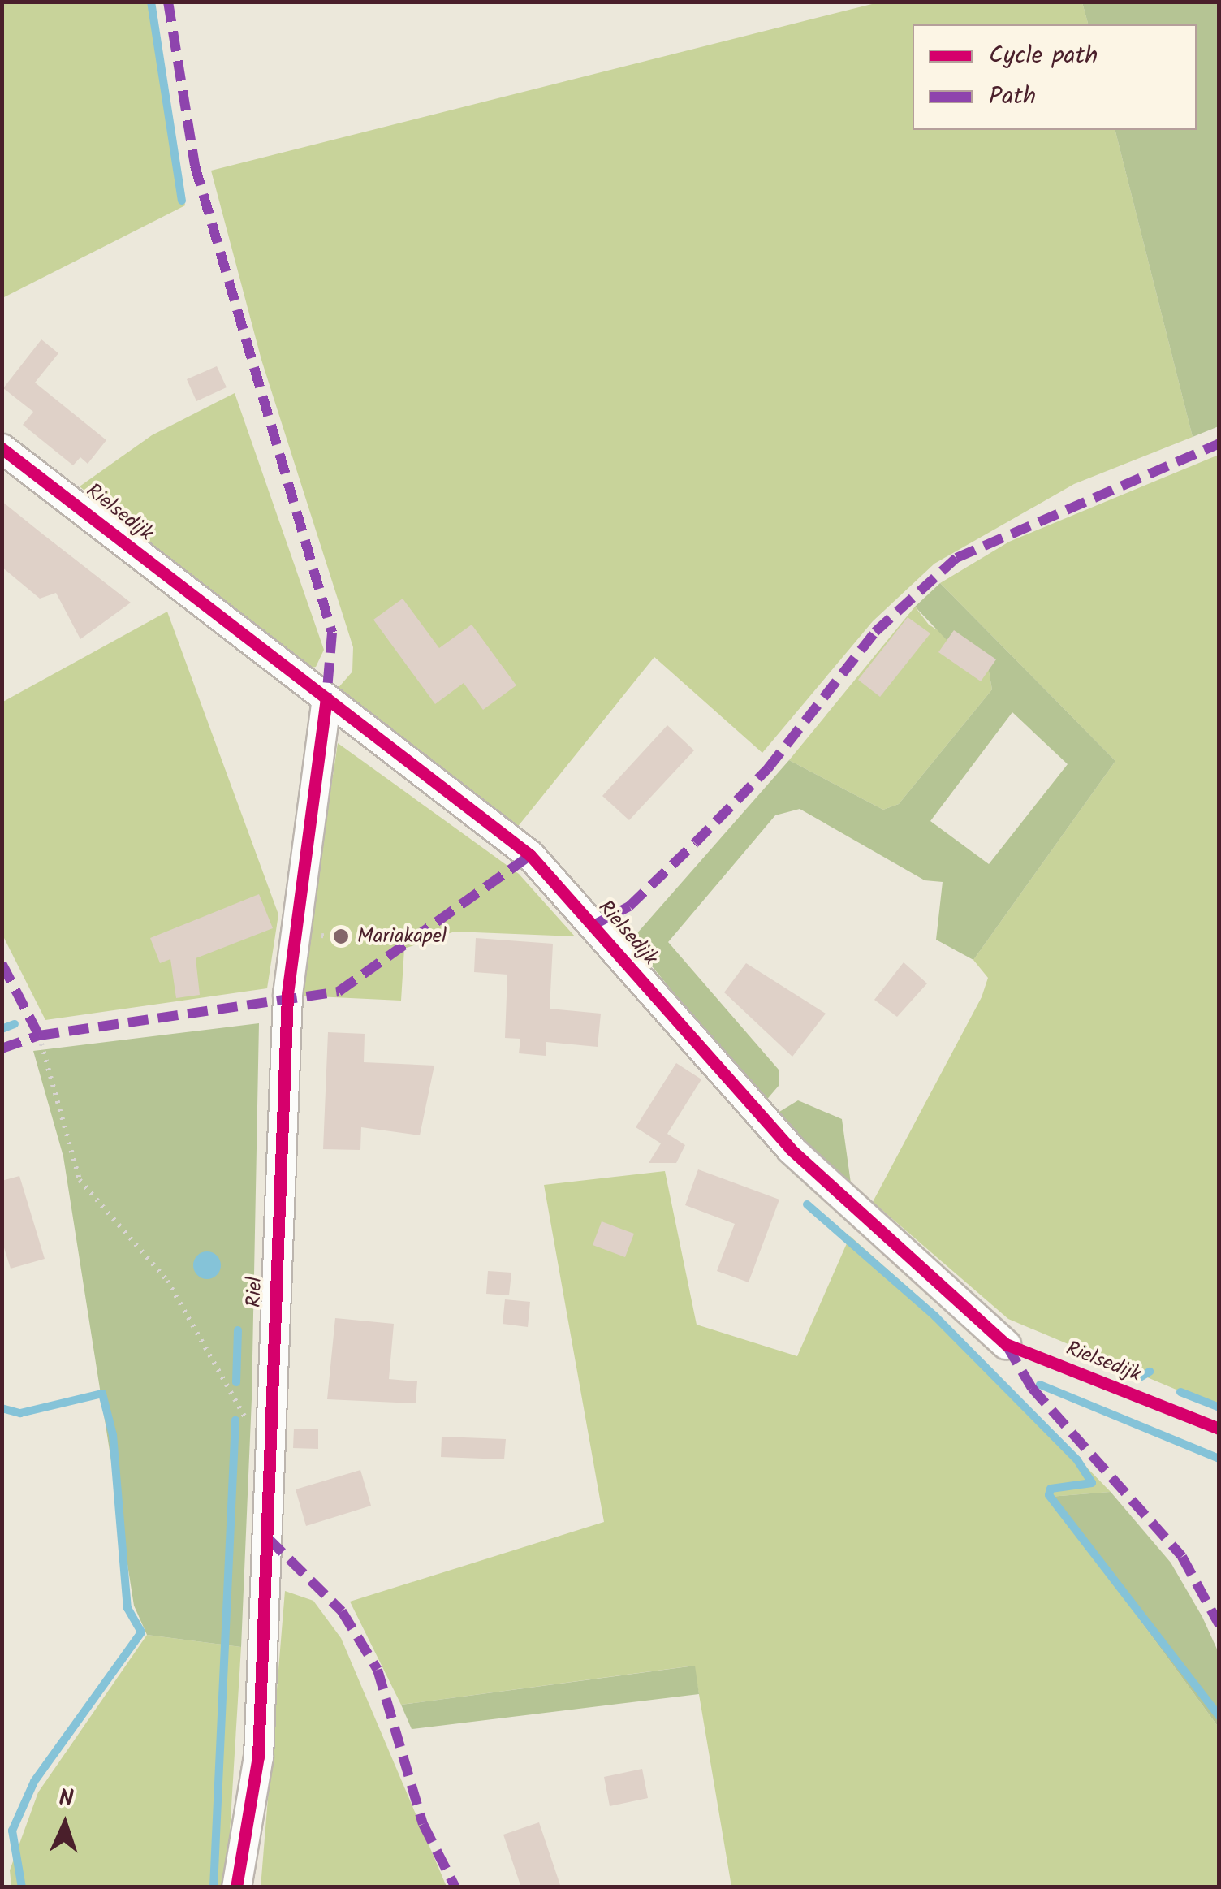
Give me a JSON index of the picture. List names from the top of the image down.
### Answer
{
  "streets": {
    "street": ["Rielsedijk", "Riel"]
  },
  "crossings": [
    ["Rielsedijk", "Riel"]
  ],
  "places": ["Mariakapel"],
  "legend": ["Cycle path", "Path"],
  "north": "top"
}
